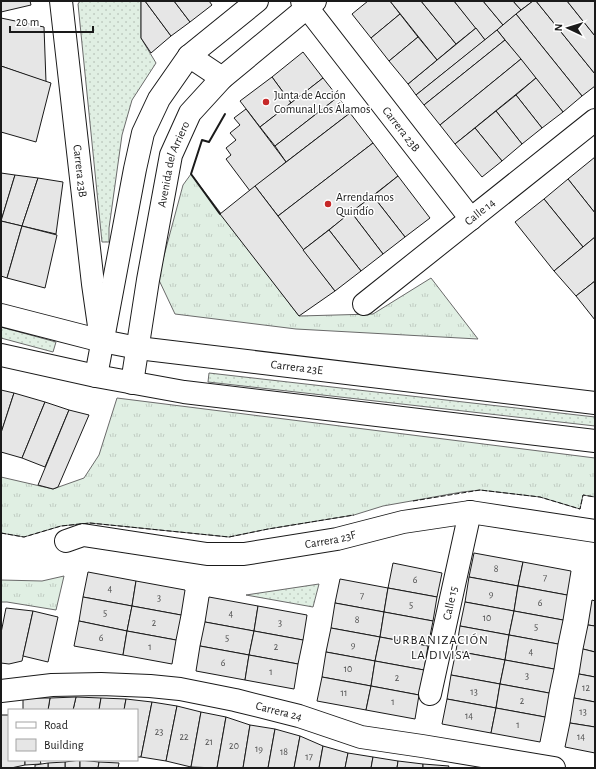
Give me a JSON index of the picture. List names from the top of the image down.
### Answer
{
  "streets": {
    "street": [
      "Carrera 23B",
      "Avenida del Arriero",
      "Calle 14",
      "Carrera 23E",
      "Carrera 23F",
      "Calle 15",
      "Carrera 24"
    ]
  },
  "crossings": [
    ["Carrera 23B", "Avenida del Arriero"],
    ["Carrera 23B", "Calle 14"],
    ["Carrera 23B", "Carrera 23E"],
    ["Avenida del Arriero", "Carrera 23E"],
    ["Carrera 23F", "Calle 15"]
  ],
  "districts": ["URBANIZACIÓN LA DIVISA"],
  "places": ["Junta de Acción Comunal Los Álamos", "Arrendamos Quindío"],
  "house_numbers": [
    "8",
    "7",
    "6",
    "4",
    "9",
    "7",
    "3",
    "6",
    "5",
    "5",
    "4",
    "10",
    "8",
    "2",
    "3",
    "5",
    "6",
    "5",
    "9",
    "1",
    "2",
    "4",
    "6",
    "10",
    "1",
    "3",
    "2",
    "12",
    "13",
    "11",
    "2",
    "1",
    "13",
    "14",
    "1",
    "23",
    "22",
    "14",
    "21",
    "20",
    "19",
    "18",
    "17"
  ],
  "legend": ["Road", "Building"],
  "scale_bar": "20 m",
  "north": "left"
}
